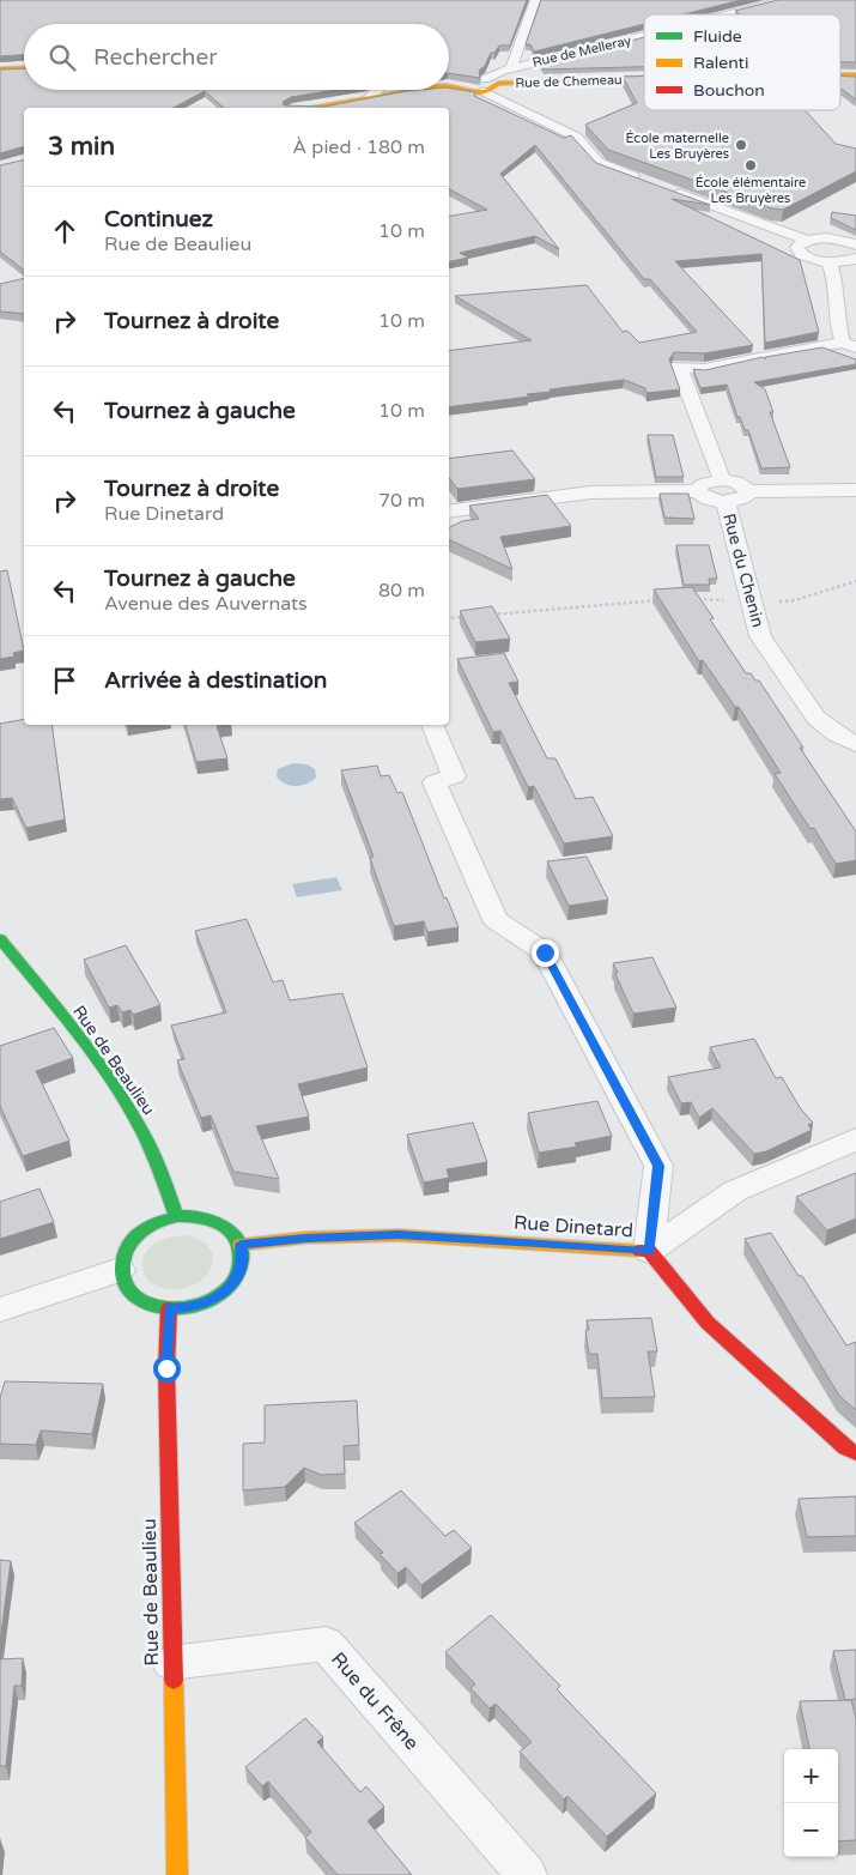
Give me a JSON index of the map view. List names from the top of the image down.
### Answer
{
  "streets": {
    "street": [
      "Rue de Melleray",
      "Rue de Chemeau",
      "Rue du Chenin",
      "Rue de Beaulieu",
      "Rue Dinetard",
      "Rue du Frêne"
    ]
  },
  "crossings": [
    ["Rue de Melleray", "Rue de Chemeau"],
    ["Rue de Beaulieu", "Rue Dinetard"],
    ["Rue de Beaulieu", "Rue du Frêne"]
  ],
  "places": ["École maternelle Les Bruyères", "École élémentaire Les Bruyères"],
  "legend": ["Fluide", "Ralenti", "Bouchon"],
  "page": {
    "search": "Rechercher",
    "heading": ["3 min", "À pied · 180 m"],
    "list": [
      ["Continuez", "Rue de Beaulieu", "10 m"],
      ["Tournez à droite", "10 m"],
      ["Tournez à gauche", "10 m"],
      ["Tournez à droite", "Rue Dinetard", "70 m"],
      ["Tournez à gauche", "Avenue des Auvernats", "80 m"],
      "Arrivée à destination"
    ],
    "map_buttons": ["+", "−"]
  }
}
